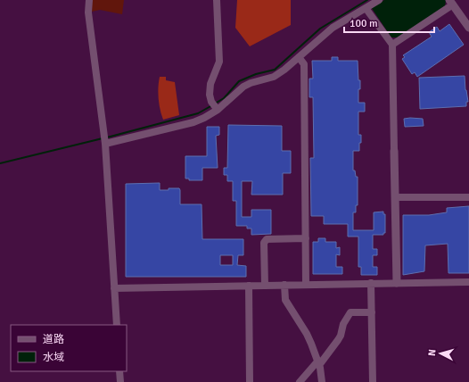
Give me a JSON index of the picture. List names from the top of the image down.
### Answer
{
  "legend": ["道路", "水域"],
  "scale_bar": "100 m",
  "north": "left"
}
